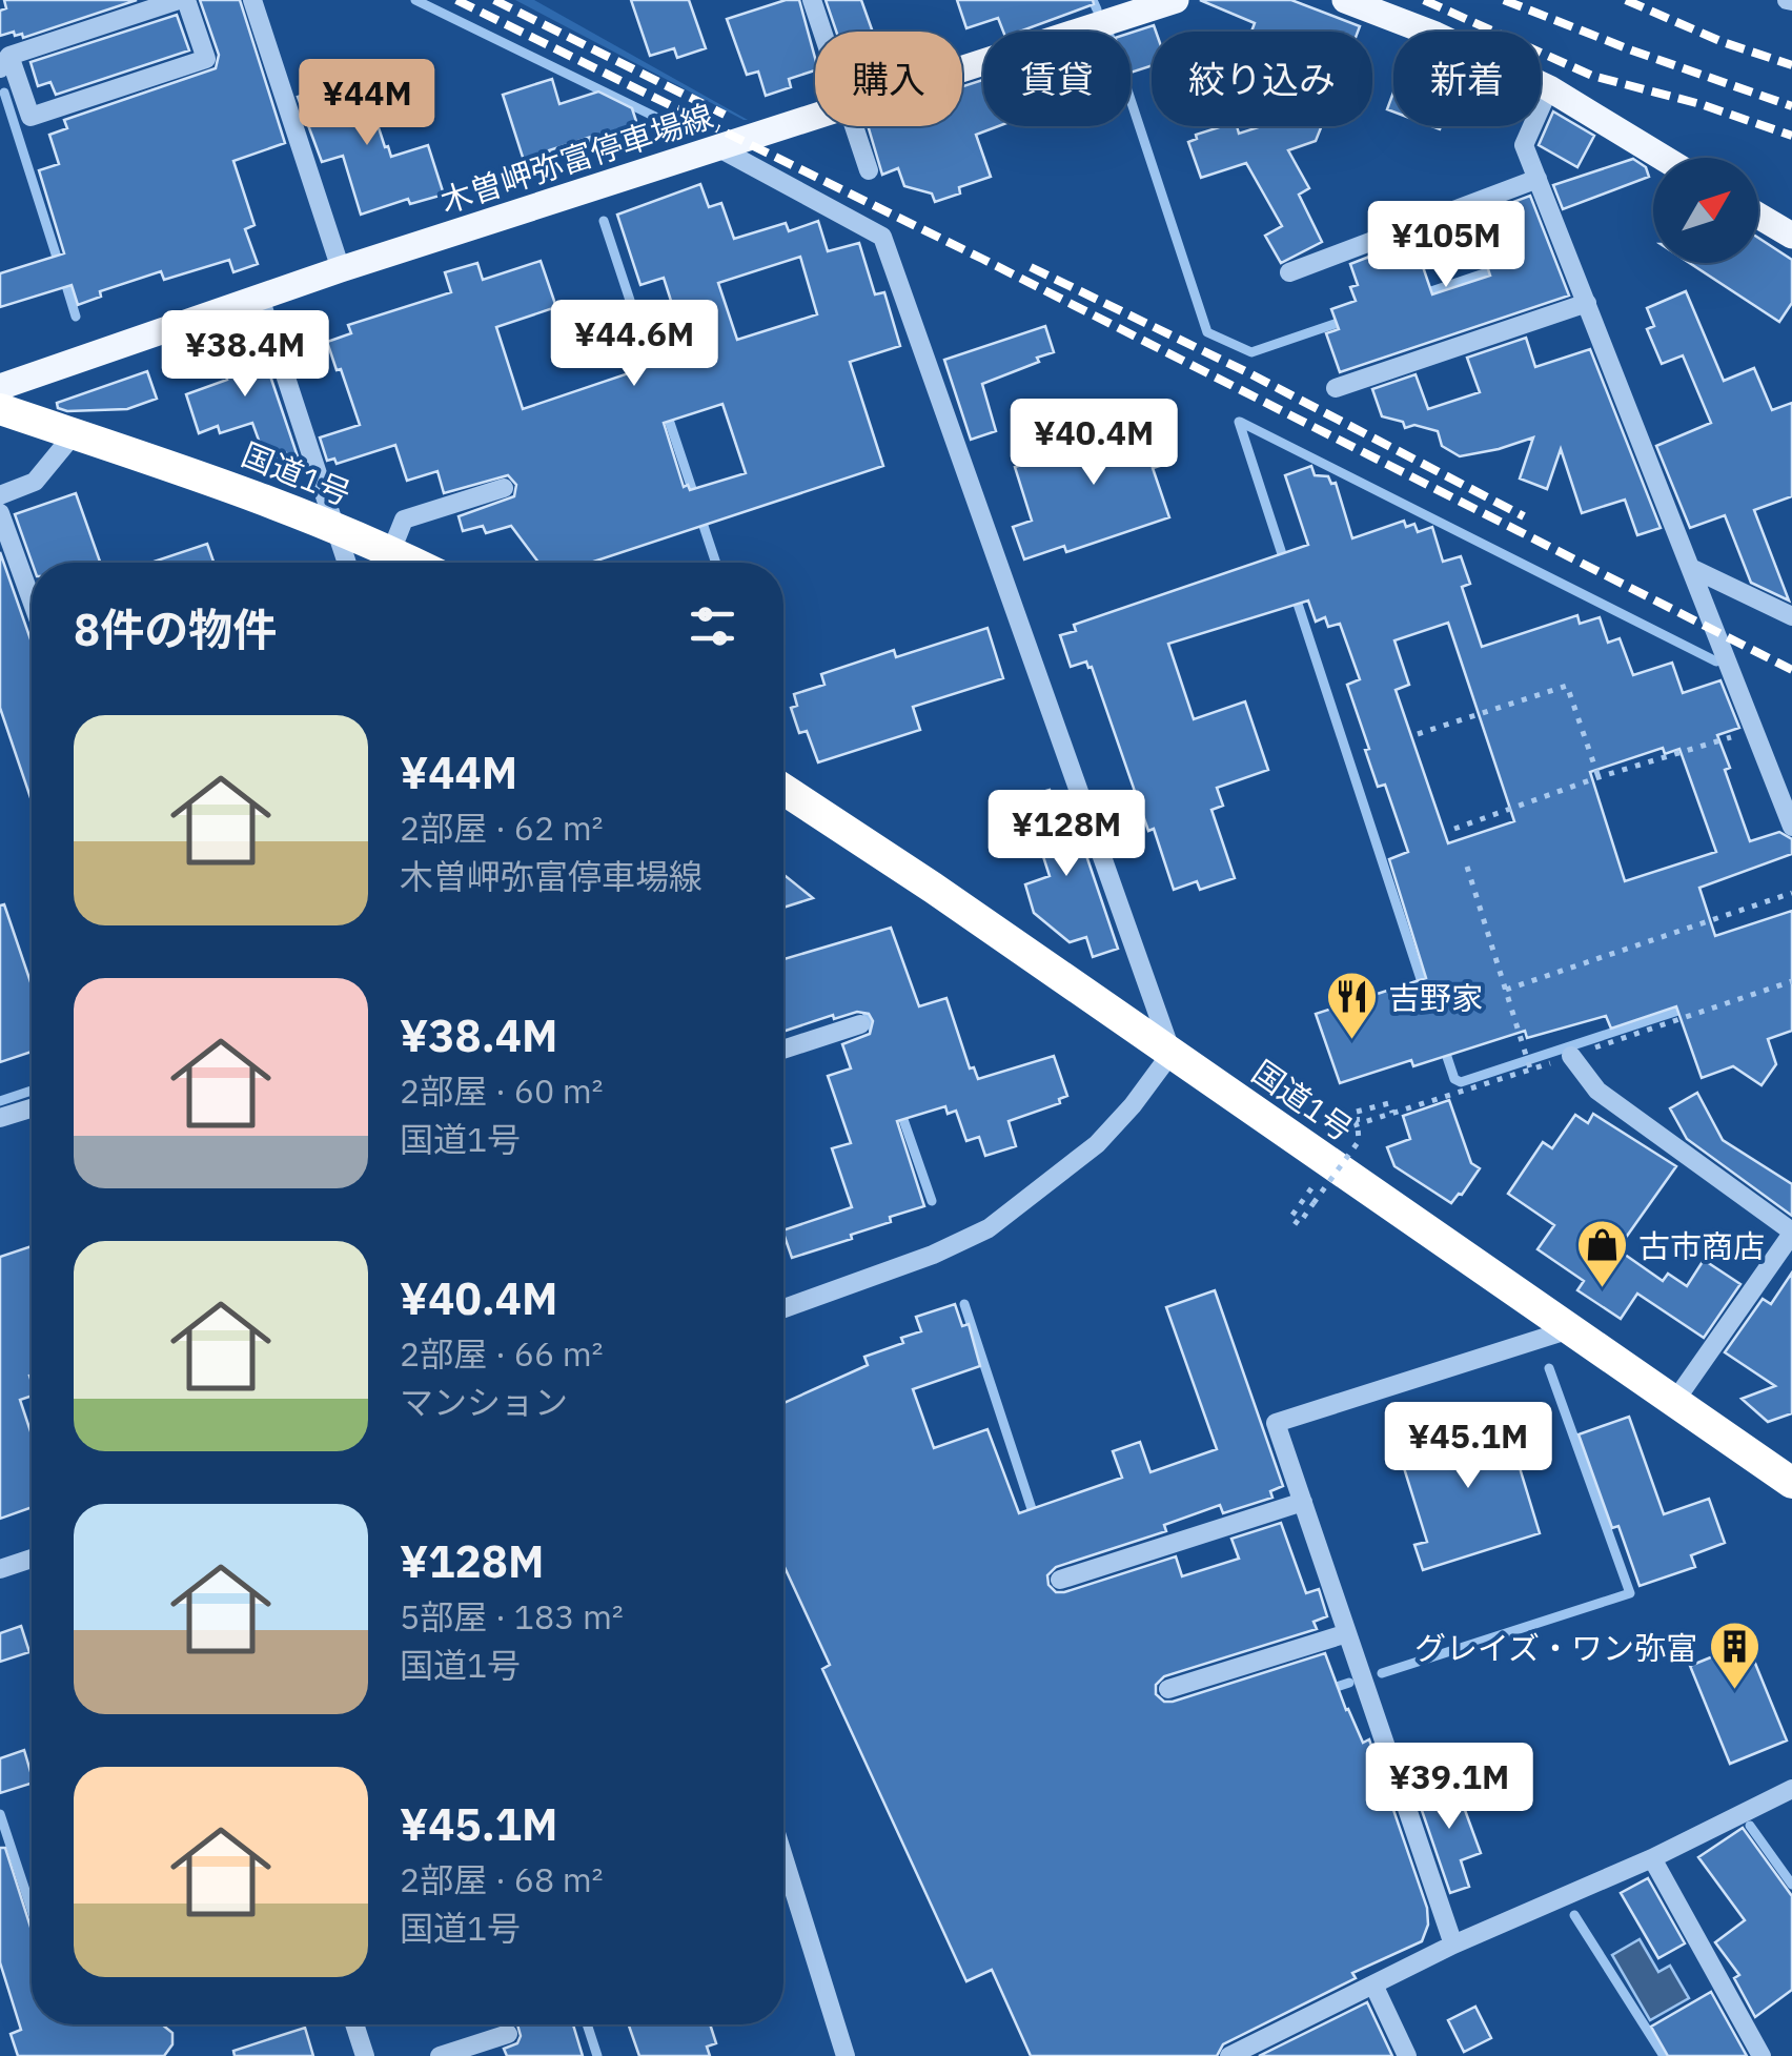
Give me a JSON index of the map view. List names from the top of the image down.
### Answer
{
  "streets": {
    "highway": ["国道1号"],
    "main road": ["木曽岬弥富停車場線"]
  },
  "places": {
    "restaurant": ["吉野家"],
    "shop": ["古市商店"],
    "building": ["グレイズ・ワン弥富"]
  },
  "north": "top right",
  "page": {
    "chip": [
      "購入",
      "賃貸",
      "絞り込み",
      "新着"
    ],
    "price": [
      "¥44M",
      "¥105M",
      "¥44.6M",
      "¥38.4M",
      "¥40.4M",
      "¥128M",
      "¥45.1M",
      "¥39.1M"
    ],
    "heading": "8件の物件",
    "list": [
      {
        "name": "¥44M",
        "note": "2部屋 · 62 m² · 木曽岬弥富停車場線"
      },
      {
        "name": "¥38.4M",
        "note": "2部屋 · 60 m² · 国道1号"
      },
      {
        "name": "¥40.4M",
        "note": "2部屋 · 66 m² · マンション"
      },
      {
        "name": "¥128M",
        "note": "5部屋 · 183 m² · 国道1号"
      },
      {
        "name": "¥45.1M",
        "note": "2部屋 · 68 m² · 国道1号"
      }
    ]
  }
}
